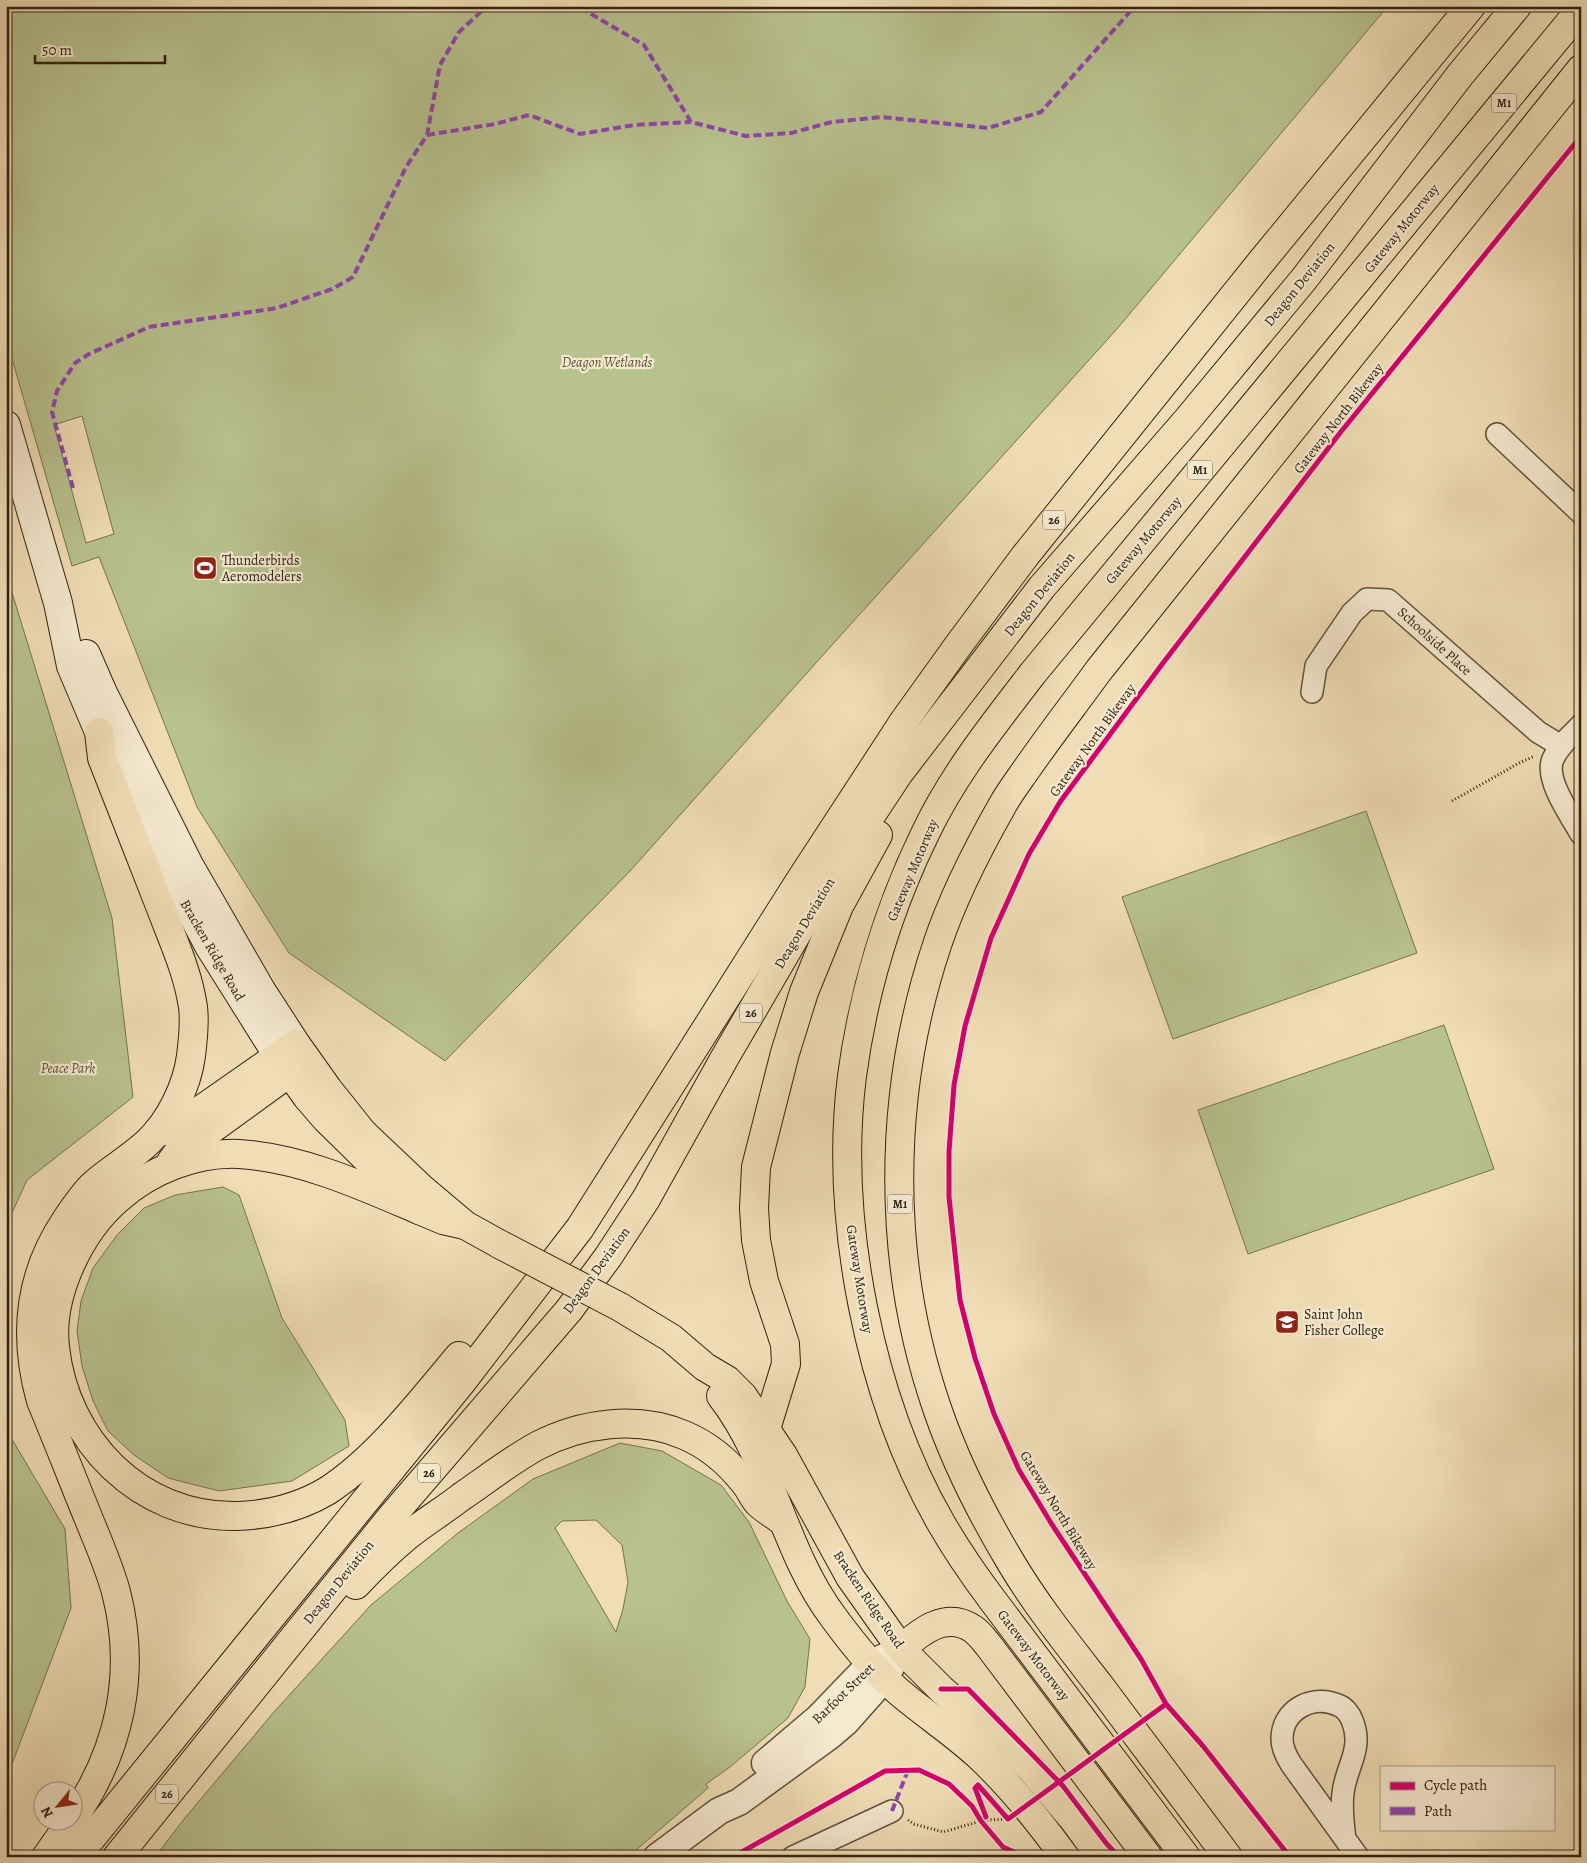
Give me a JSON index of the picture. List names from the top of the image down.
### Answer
{
  "streets": {
    "main road": [
      "M1",
      "Gateway Motorway",
      "Deagon Deviation",
      "26",
      "Bracken Ridge Road"
    ],
    "street": ["Schoolside Place", "Barfoot Street"],
    "cycle path": ["Gateway North Bikeway"]
  },
  "crossings": [
    ["Bracken Ridge Road", "Barfoot Street"]
  ],
  "parks": ["Deagon Wetlands", "Peace Park"],
  "places": {
    "sports": ["Thunderbirds Aeromodelers"],
    "school or university": ["Saint John Fisher College"]
  },
  "legend": ["Cycle path", "Path"],
  "scale_bar": "50 m",
  "north": "bottom left"
}
